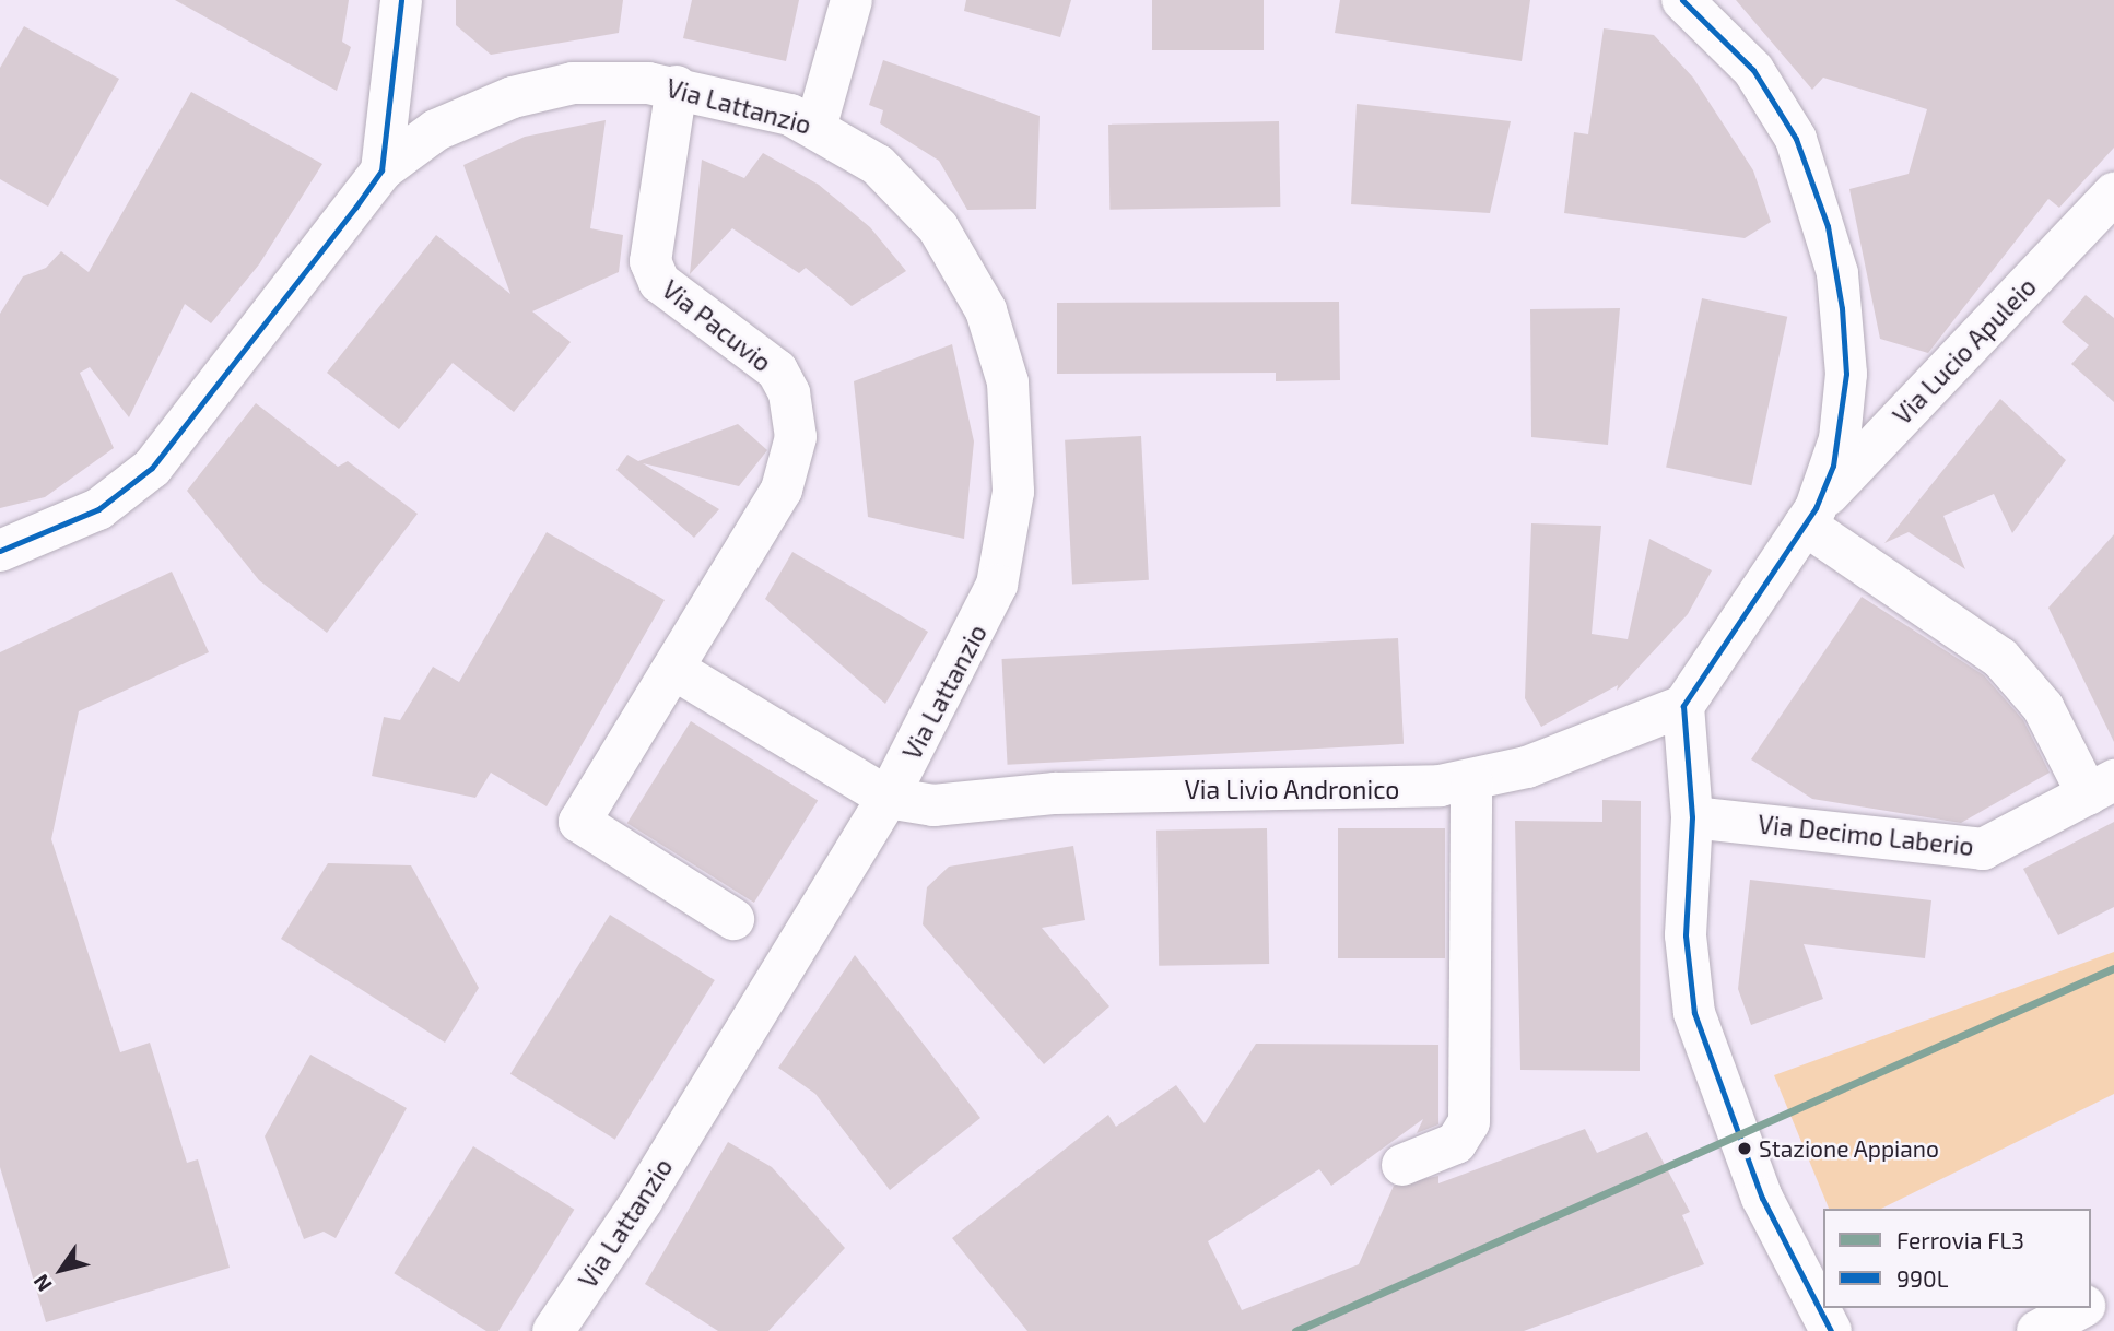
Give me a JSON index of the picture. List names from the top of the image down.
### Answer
{
  "streets": {
    "street": [
      "Via Lattanzio",
      "Via Pacuvio",
      "Via Lucio Apuleio",
      "Via Livio Andronico",
      "Via Decimo Laberio"
    ]
  },
  "crossings": [
    ["Via Lattanzio", "Via Pacuvio"],
    ["Via Lattanzio", "Via Livio Andronico"]
  ],
  "places": ["Stazione Appiano"],
  "lines": ["transit line 990L", "rail line FL3"],
  "legend": ["Ferrovia FL3", "990L"],
  "north": "bottom left"
}
